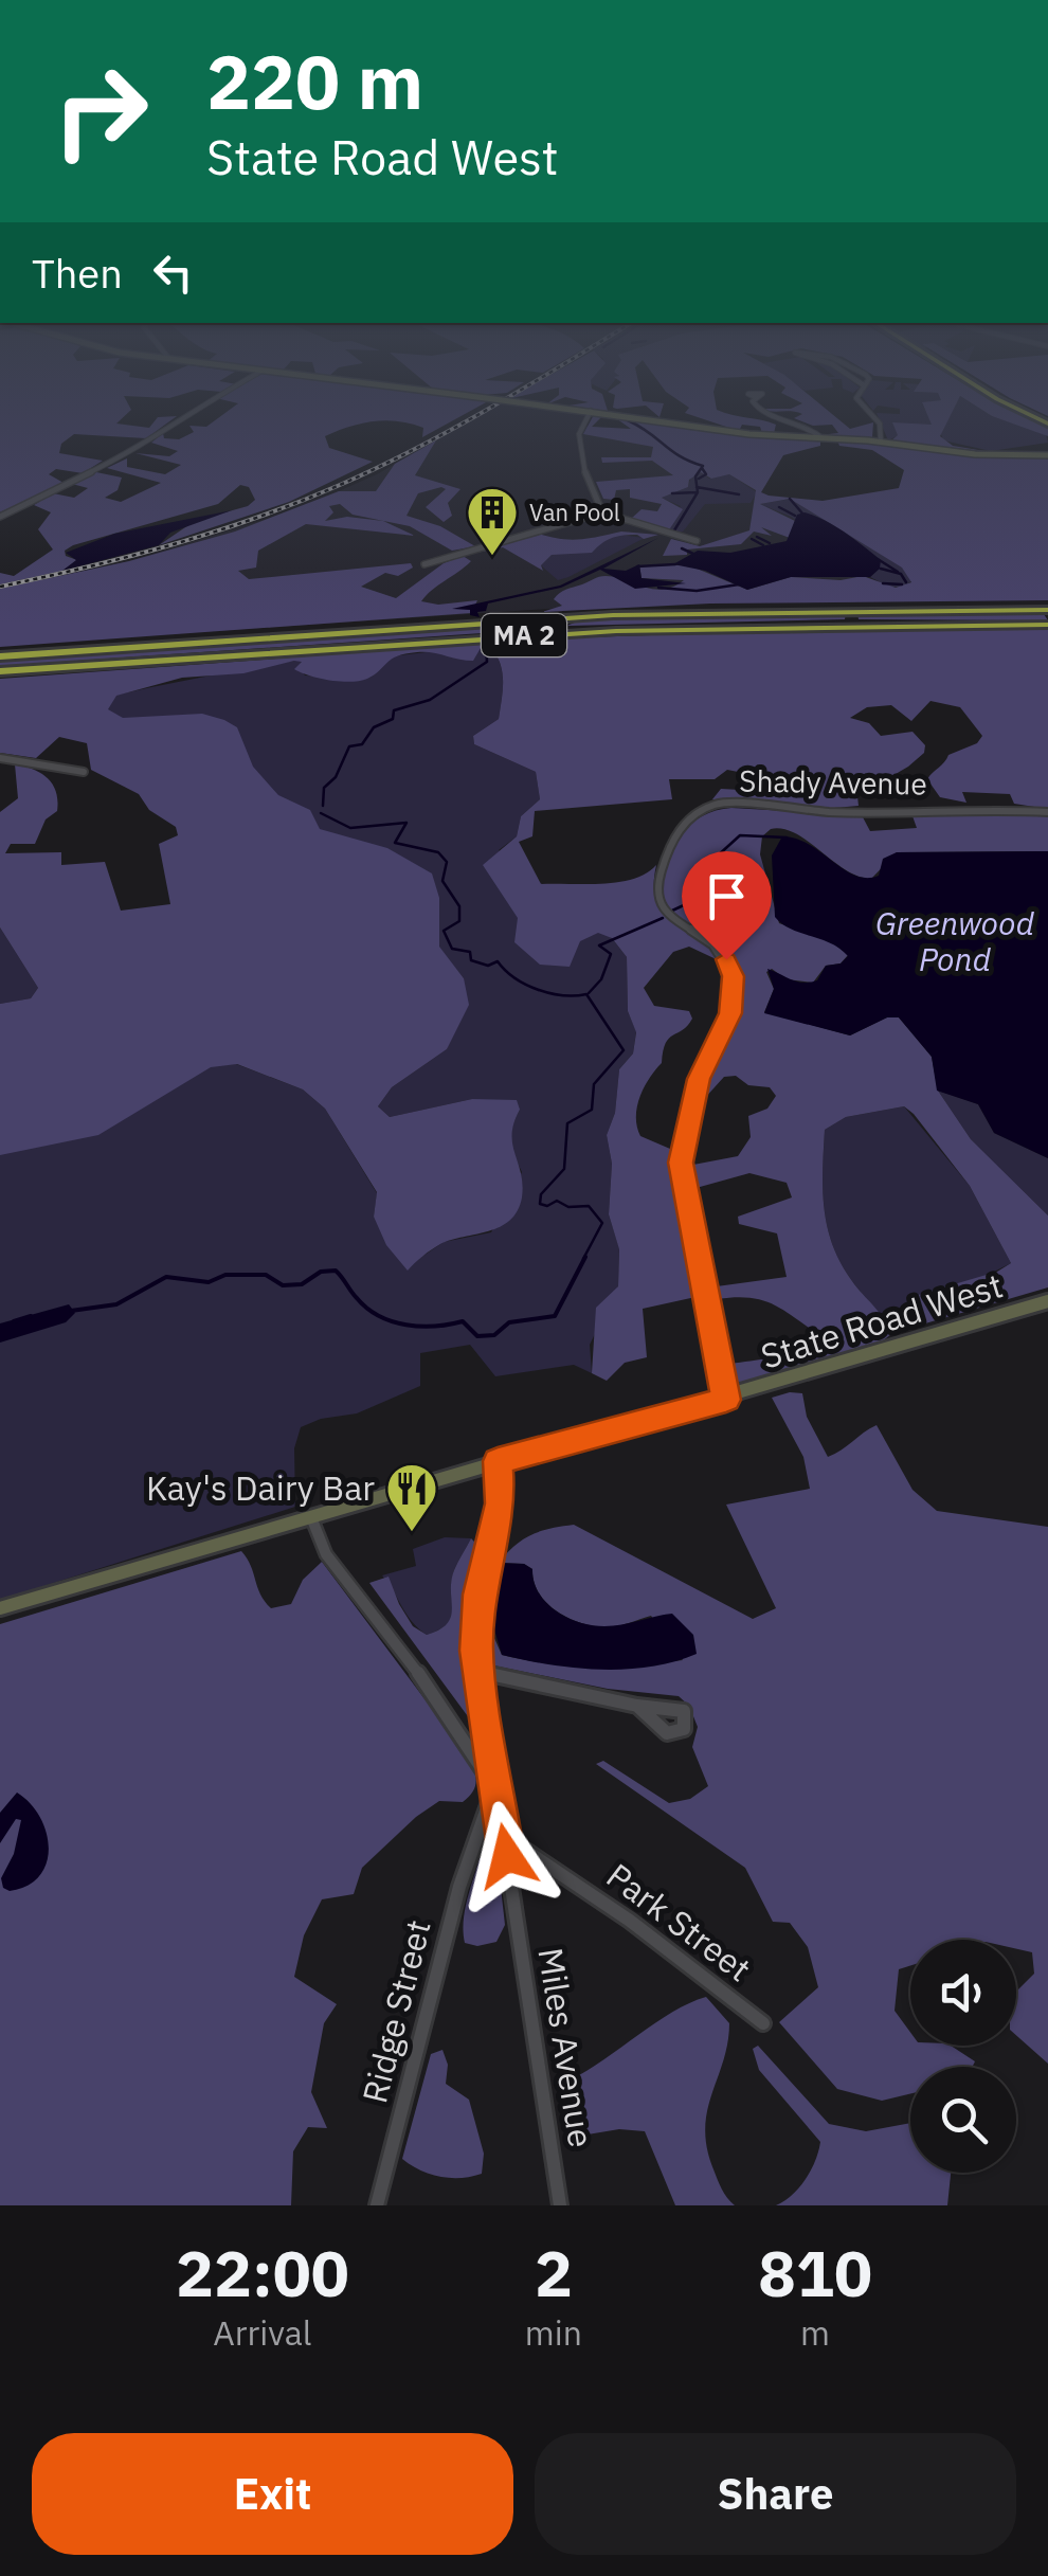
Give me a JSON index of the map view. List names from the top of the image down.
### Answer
{
  "streets": {
    "highway": ["MA 2"],
    "street": [
      "Shady Avenue",
      "State Road West",
      "Park Street",
      "Ridge Street",
      "Miles Avenue"
    ]
  },
  "crossings": [
    ["Shady Avenue", "State Road West"],
    ["State Road West", "Miles Avenue"],
    ["Park Street", "Miles Avenue"],
    ["Ridge Street", "Miles Avenue"]
  ],
  "water": ["Greenwood Pond"],
  "places": {
    "building": ["Van Pool"],
    "restaurant": ["Kay's Dairy Bar"]
  },
  "page": {
    "turn": ["220 m", "State Road West"],
    "then": "Then",
    "eta": [
      "22:00",
      "Arrival",
      "2",
      "min",
      "810",
      "m"
    ],
    "buttons": ["Exit", "Share"]
  }
}
